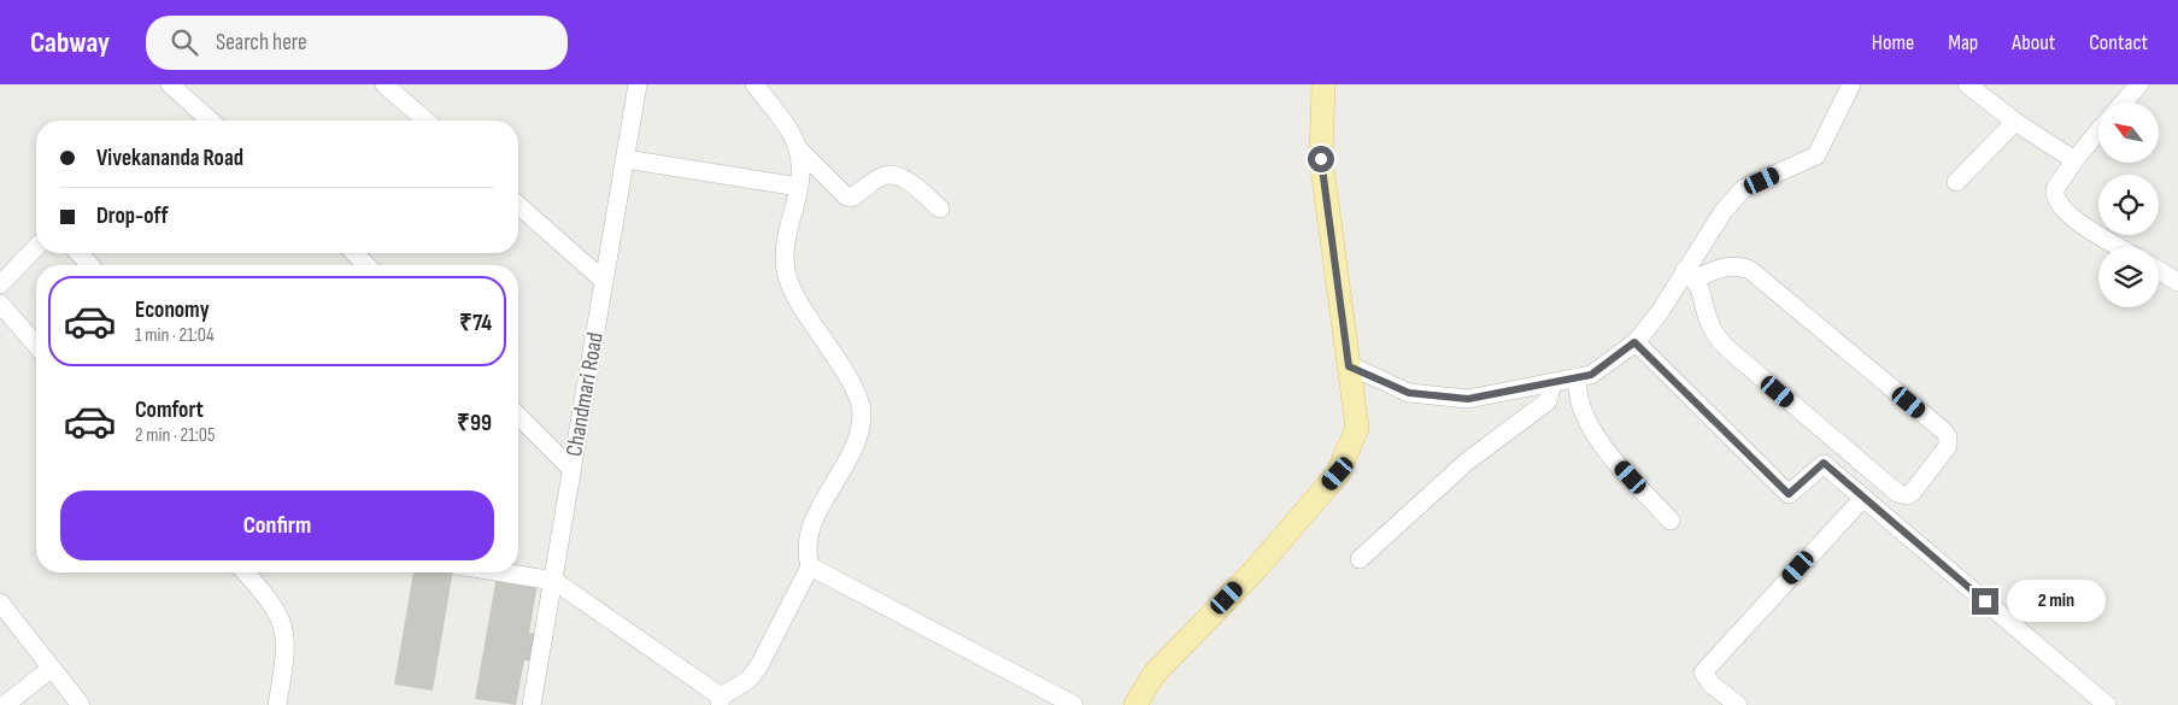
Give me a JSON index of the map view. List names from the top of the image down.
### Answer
{
  "streets": {
    "street": ["Chandmari Road"]
  },
  "north": "top left",
  "page": {
    "header": "Cabway",
    "search": "Search here",
    "nav": [
      "Home",
      "Map",
      "About",
      "Contact"
    ],
    "banner": ["Vivekananda Road", "Drop-off"],
    "list": [
      {
        "name": "Economy",
        "note": "1 min · 21:04",
        "value": "₹74"
      },
      {
        "name": "Comfort",
        "note": "2 min · 21:05",
        "value": "₹99"
      }
    ],
    "buttons": "Confirm",
    "bubble": "2 min"
  }
}
